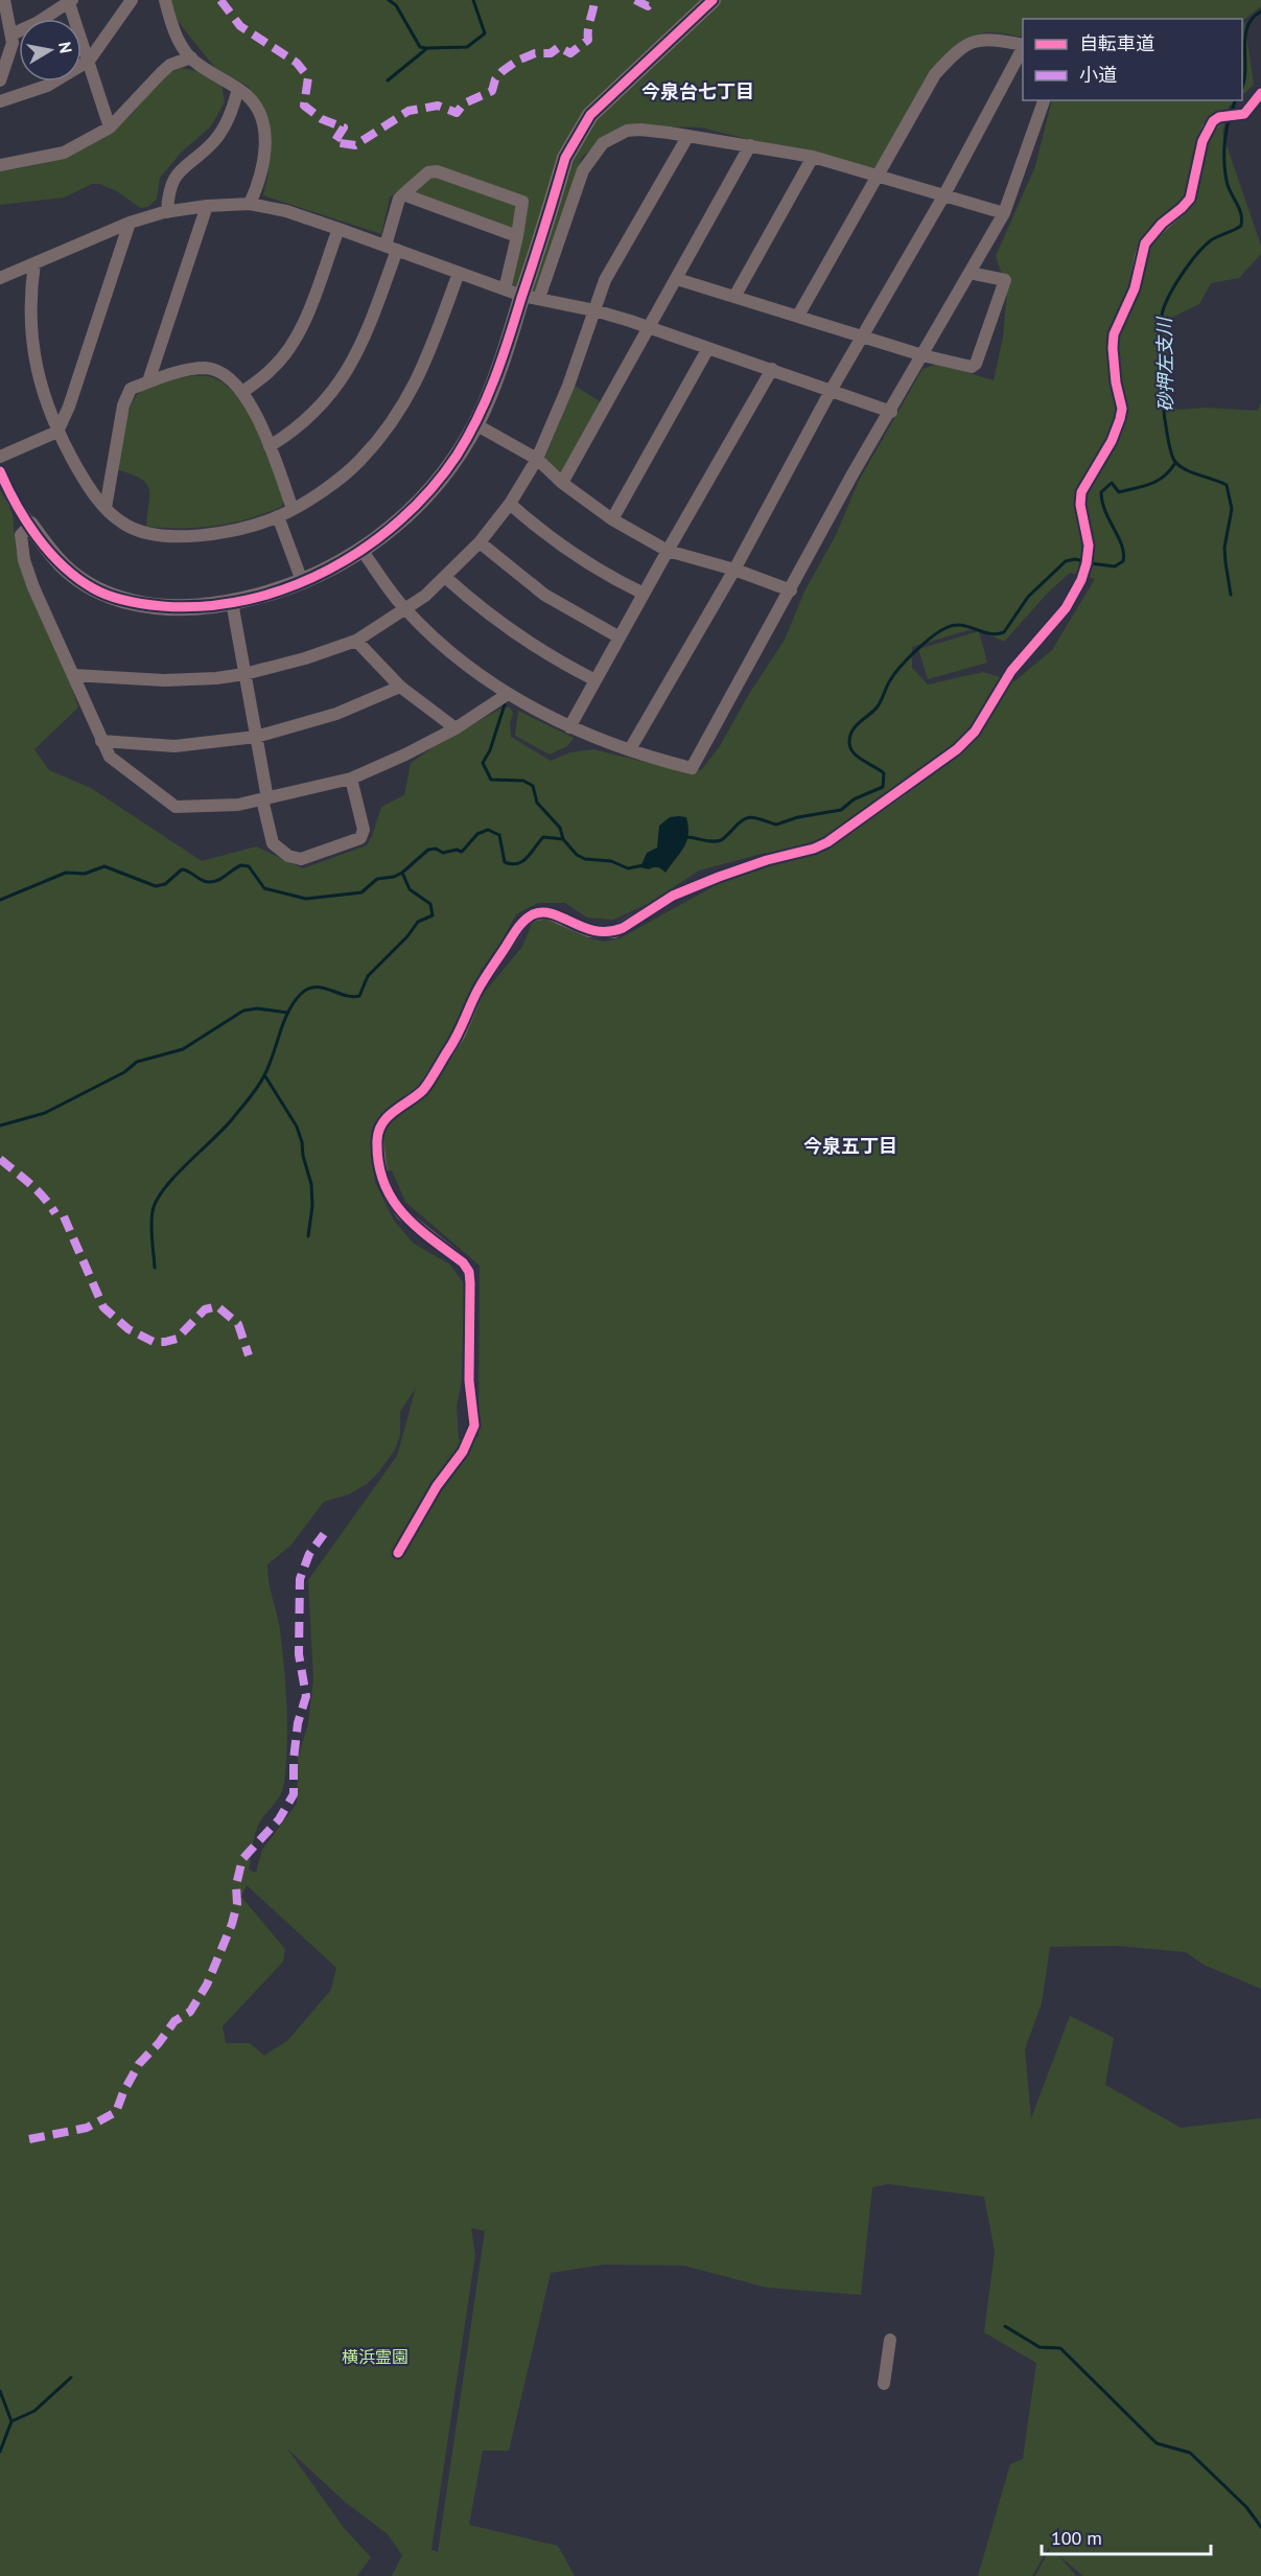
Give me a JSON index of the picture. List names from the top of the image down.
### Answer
{
  "districts": ["今泉台七丁目", "今泉五丁目"],
  "water": ["砂押左支川"],
  "parks": ["横浜霊園"],
  "legend": ["自転車道", "小道"],
  "scale_bar": "100 m",
  "north": "right"
}
